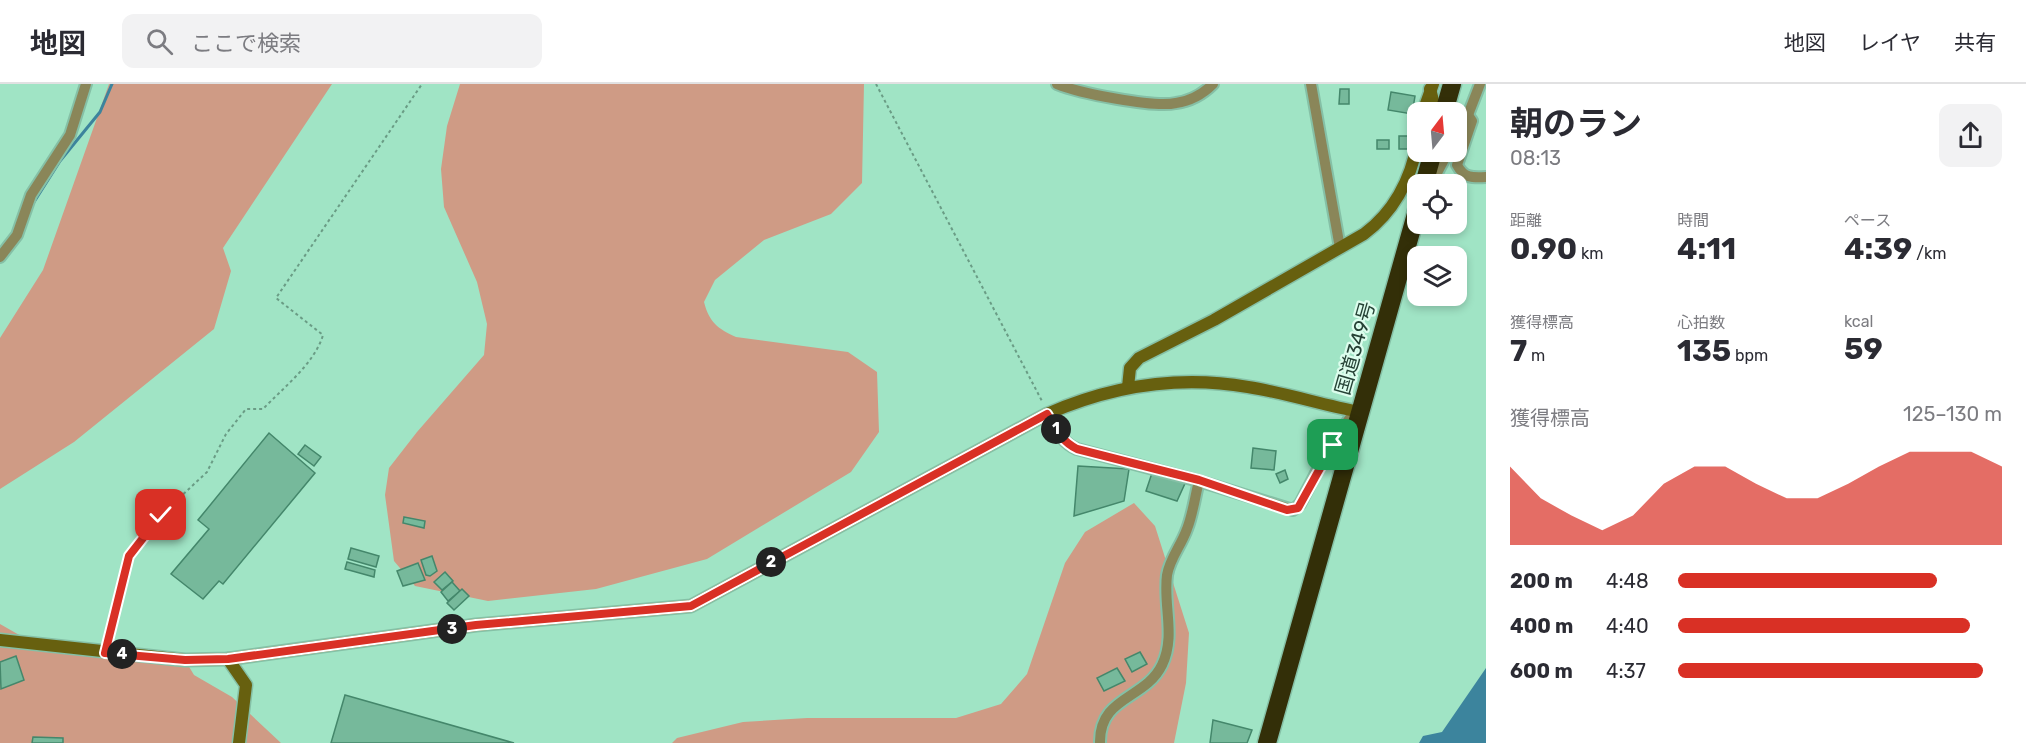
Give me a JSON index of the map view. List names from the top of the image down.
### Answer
{
  "streets": {
    "highway": ["国道349号"]
  },
  "north": "top",
  "page": {
    "header": "地図",
    "search": "ここで検索",
    "nav": ["地図", "レイヤ", "共有"],
    "heading": ["朝のラン", "08:13"],
    "stats": [
      ["距離", "0.90 km"],
      ["時間", "4:11"],
      ["ペース", "4:39 /km"],
      ["獲得標高", "7 m"],
      ["心拍数", "135 bpm"],
      ["kcal", "59"]
    ],
    "chart": ["獲得標高", "125–130 m"],
    "pins": [
      "1",
      "2",
      "3",
      "4"
    ],
    "list": [
      {
        "name": "200 m",
        "note": "4:48"
      },
      {
        "name": "400 m",
        "note": "4:40"
      },
      {
        "name": "600 m",
        "note": "4:37"
      }
    ]
  }
}
